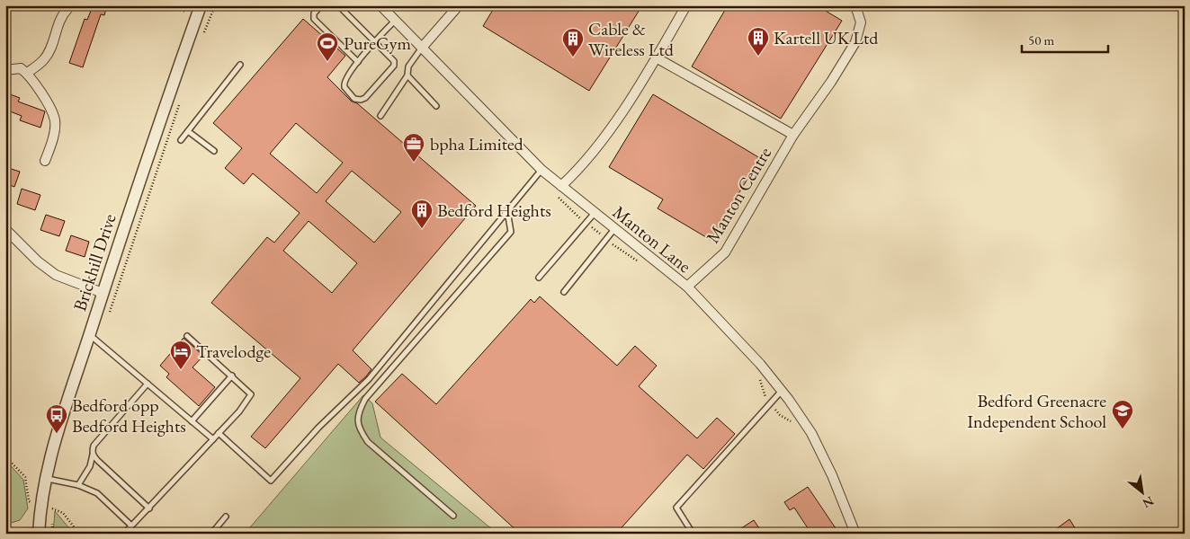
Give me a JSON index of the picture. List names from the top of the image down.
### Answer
{
  "streets": {
    "street": ["Manton Centre", "Manton Lane", "Brickhill Drive"]
  },
  "crossings": [
    ["Manton Centre", "Manton Lane"]
  ],
  "places": {
    "building": ["Kartell UK Ltd", "Cable & Wireless Ltd", "Bedford Heights"],
    "sports": ["PureGym"],
    "office": ["bpha Limited"],
    "hotel": ["Travelodge"],
    "school or university": ["Bedford Greenacre Independent School"],
    "bus stop": ["Bedford opp Bedford Heights"]
  },
  "scale_bar": "50 m",
  "north": "bottom right"
}
